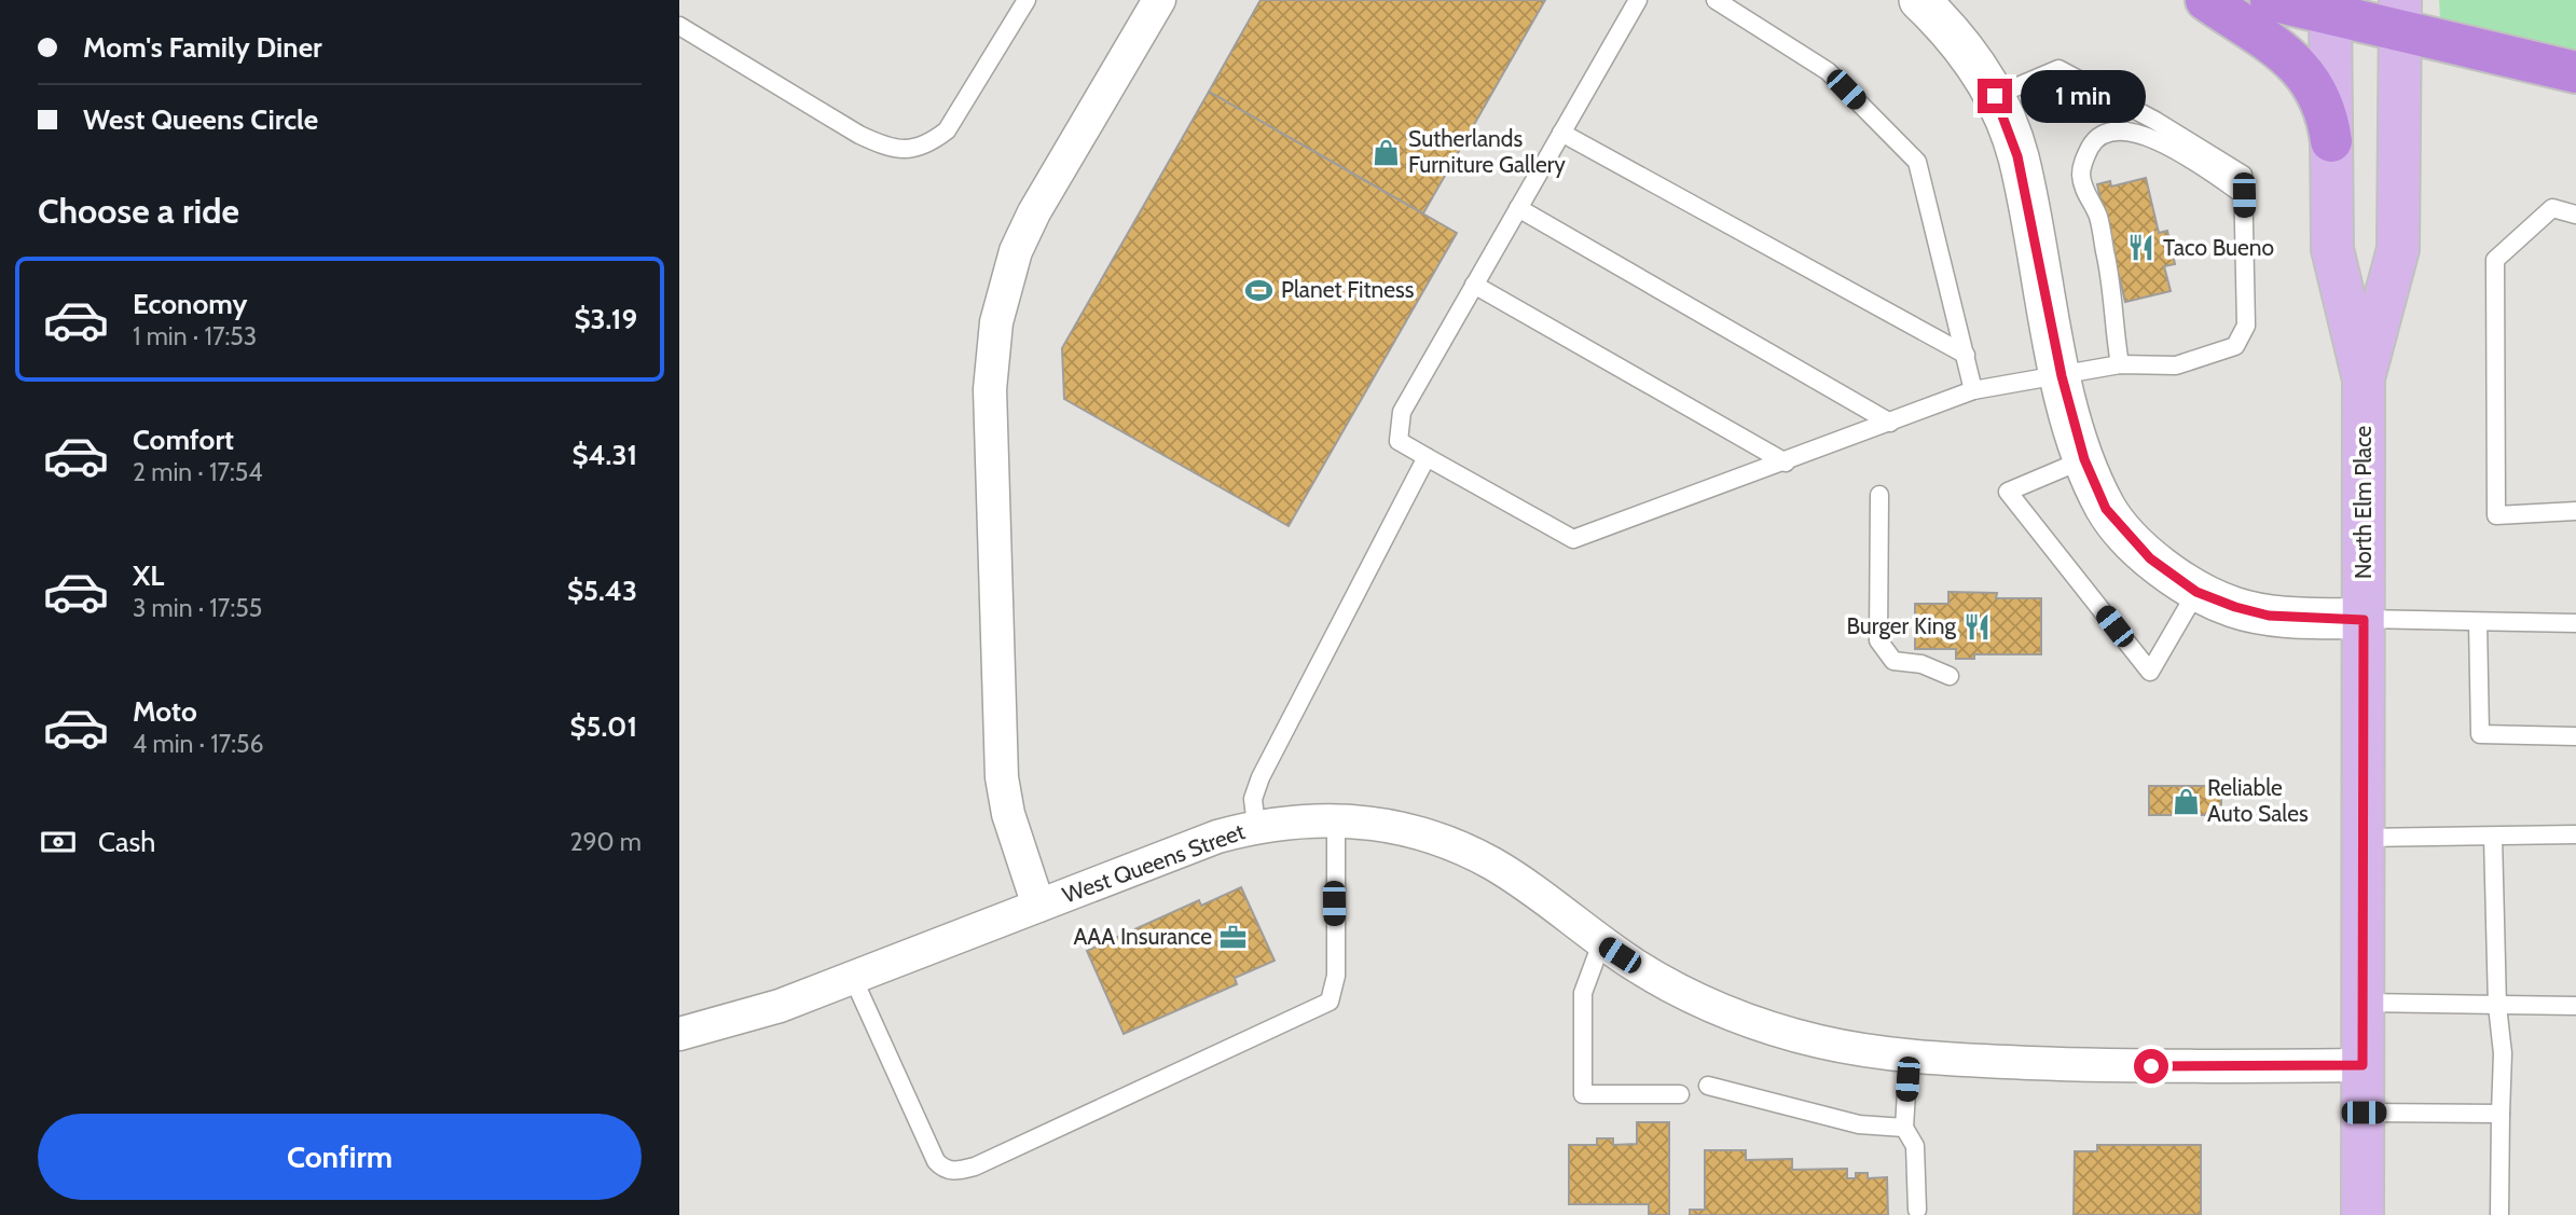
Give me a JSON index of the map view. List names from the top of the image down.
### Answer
{
  "streets": {
    "main road": ["North Elm Place"],
    "street": ["West Queens Street"]
  },
  "crossings": [
    ["North Elm Place", "West Queens Street"]
  ],
  "places": {
    "shop": ["Sutherlands Furniture Gallery", "Reliable Auto Sales"],
    "restaurant": ["Taco Bueno", "Burger King"],
    "sports": ["Planet Fitness"],
    "office": ["AAA Insurance"]
  },
  "page": {
    "banner": ["Mom's Family Diner", "West Queens Circle"],
    "bubble": "1 min",
    "heading": "Choose a ride",
    "list": [
      {
        "name": "Economy",
        "note": "1 min · 17:53",
        "value": "$3.19"
      },
      {
        "name": "Comfort",
        "note": "2 min · 17:54",
        "value": "$4.31"
      },
      {
        "name": "XL",
        "note": "3 min · 17:55",
        "value": "$5.43"
      },
      {
        "name": "Moto",
        "note": "4 min · 17:56",
        "value": "$5.01"
      }
    ],
    "pay": ["Cash", "290 m"],
    "buttons": "Confirm"
  }
}
